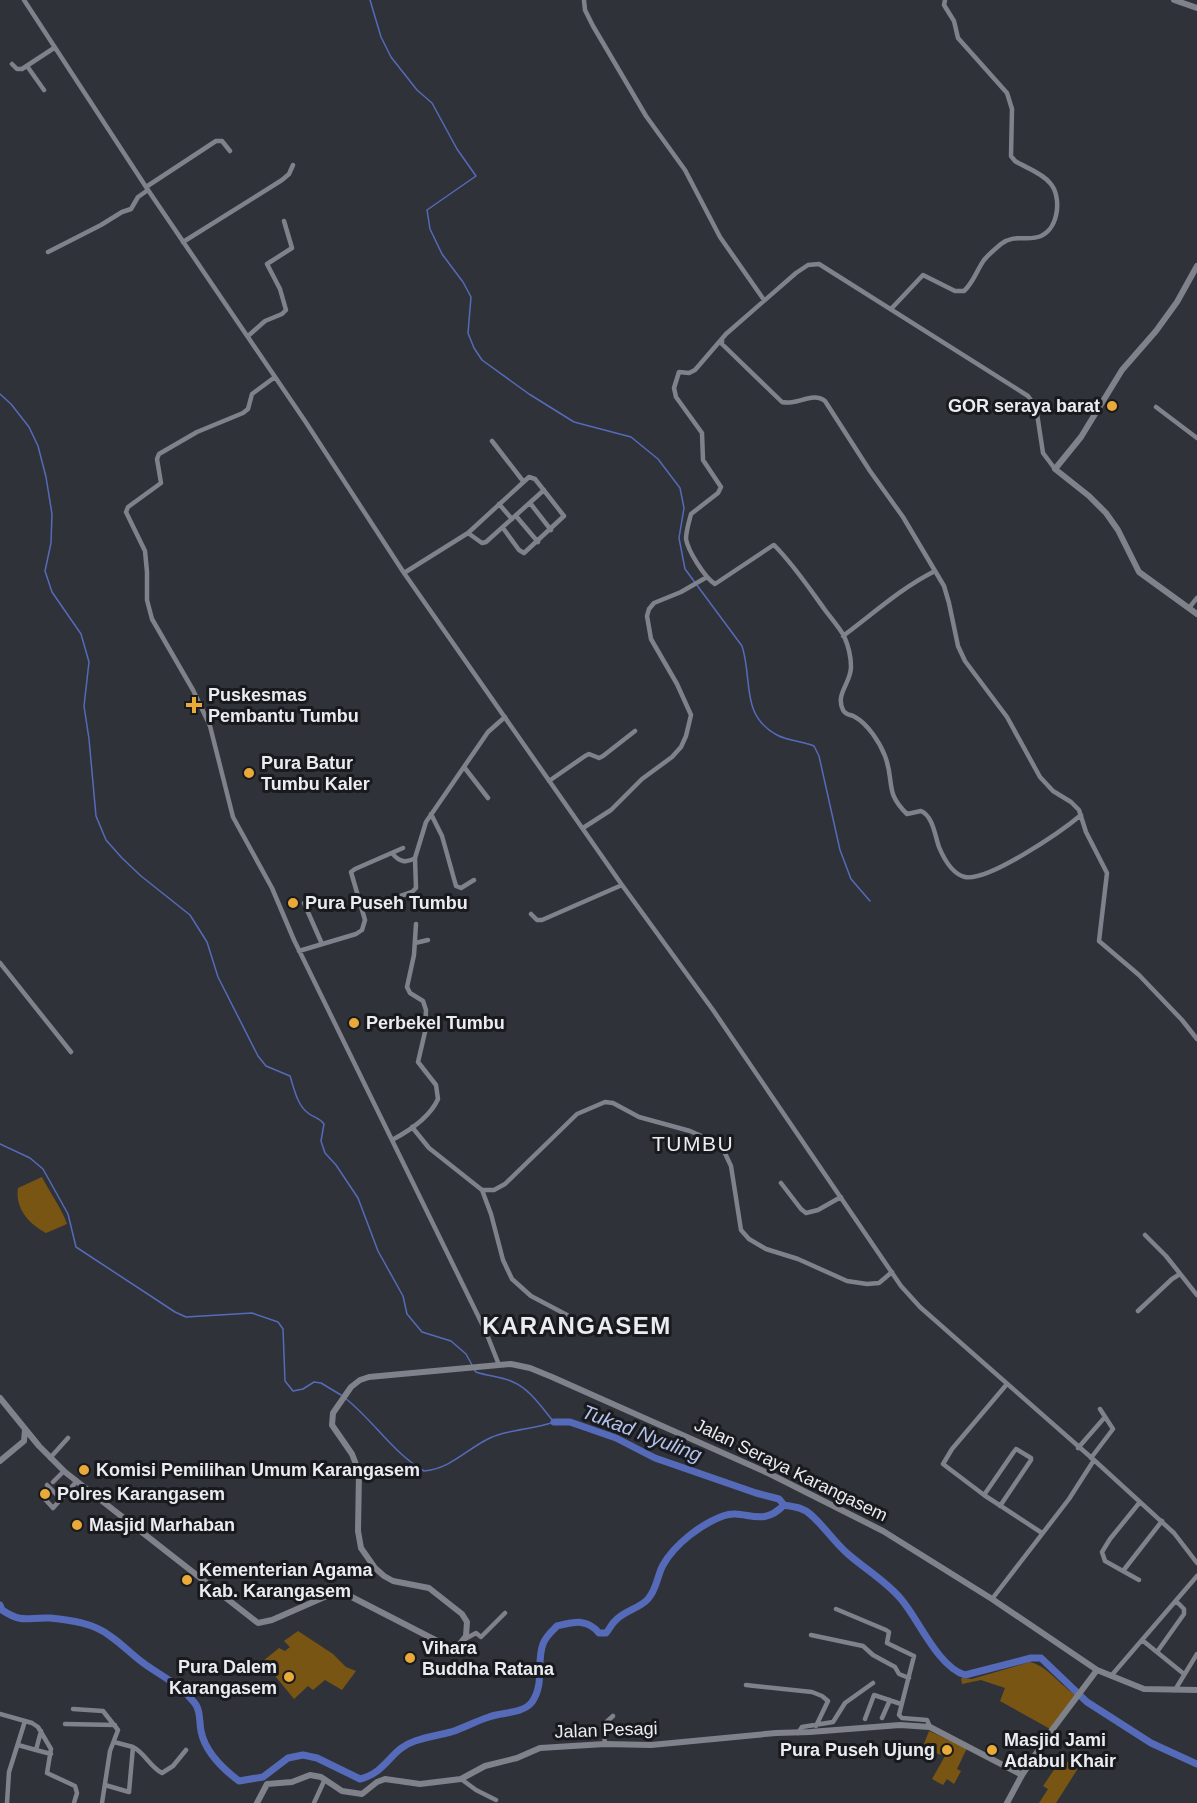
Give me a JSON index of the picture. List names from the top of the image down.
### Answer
{
  "streets": {
    "street": ["Jalan Seraya Karangasem", "Jalan Pesagi"]
  },
  "districts": ["TUMBU", "KARANGASEM"],
  "water": ["Tukad Nyuling"],
  "places": {
    "other": [
      "GOR seraya barat",
      "Pura Batur Tumbu Kaler",
      "Pura Puseh Tumbu",
      "Perbekel Tumbu",
      "Komisi Pemilihan Umum Karangasem",
      "Polres Karangasem",
      "Masjid Marhaban",
      "Kementerian Agama Kab. Karangasem",
      "Vihara Buddha Ratana",
      "Pura Dalem Karangasem",
      "Pura Puseh Ujung",
      "Masjid Jami Adabul Khair"
    ],
    "health": ["Puskesmas Pembantu Tumbu"]
  }
}
